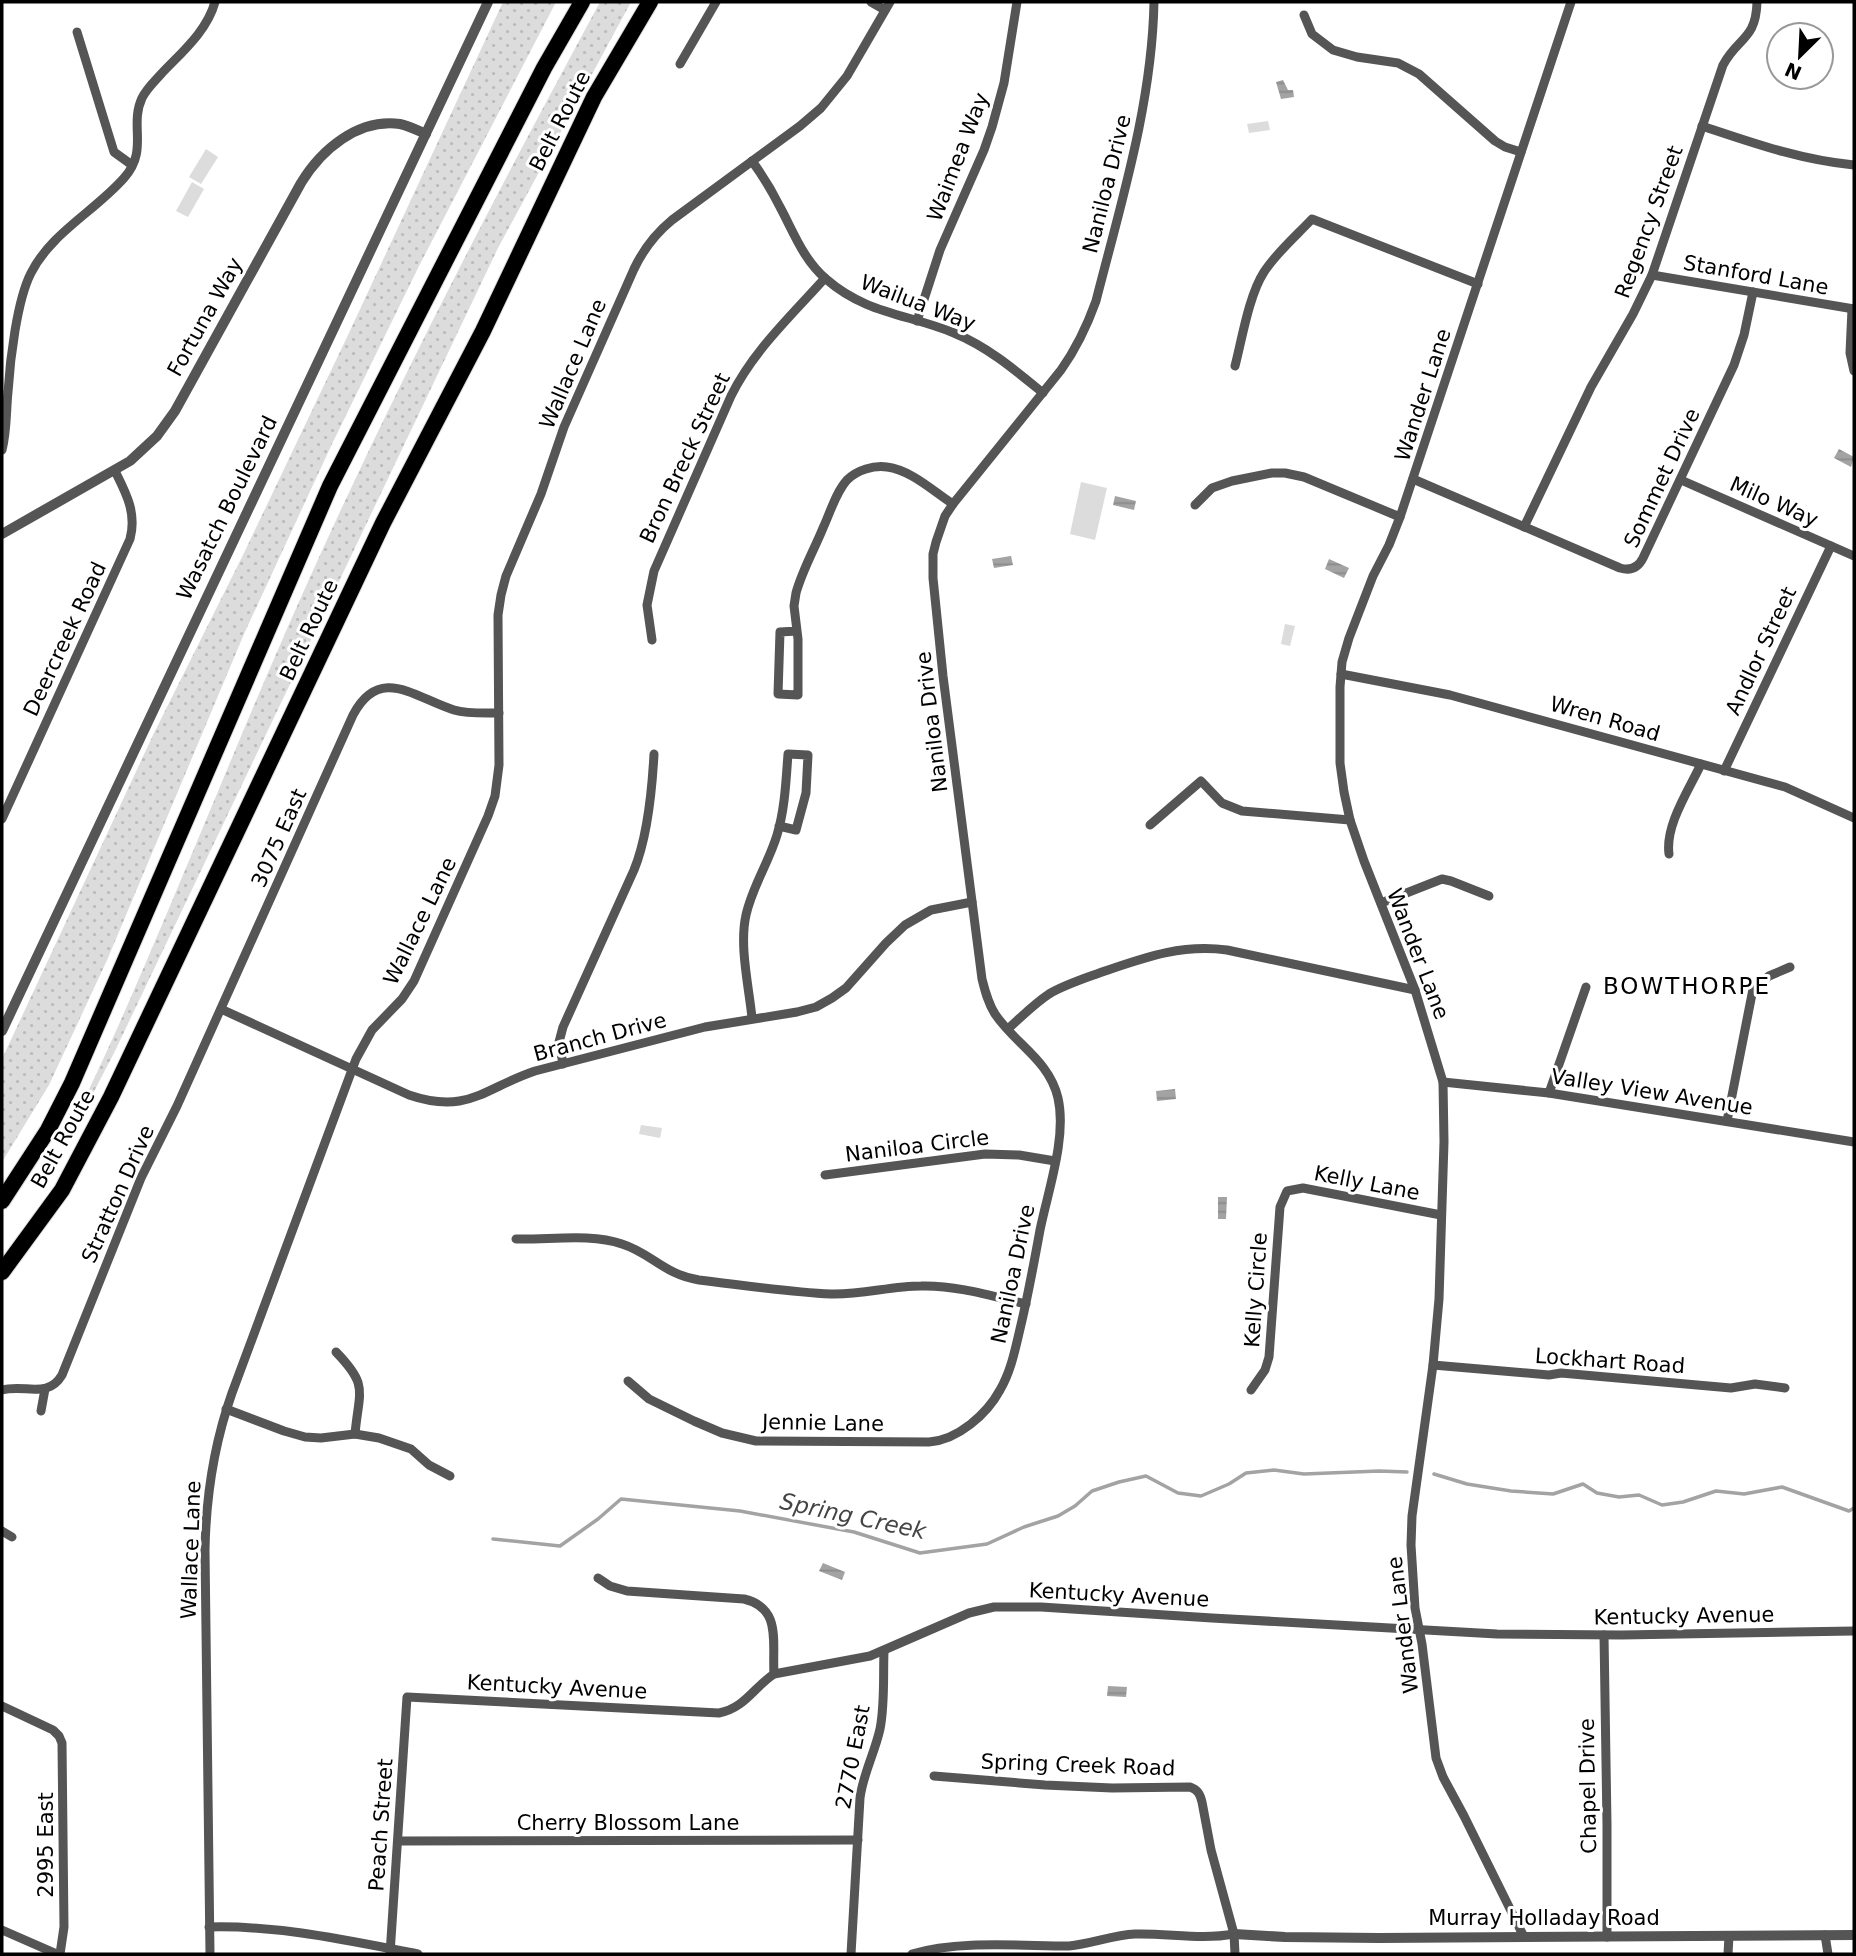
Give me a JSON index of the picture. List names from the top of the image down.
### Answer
{
  "streets": {
    "highway": ["Belt Route"],
    "street": [
      "Waimea Way",
      "Naniloa Drive",
      "Regency Street",
      "Stanford Lane",
      "Wailua Way",
      "Fortuna Way",
      "Wallace Lane",
      "Wander Lane",
      "Bron Breck Street",
      "Sommet Drive",
      "Milo Way",
      "Wasatch Boulevard",
      "Deercreek Road",
      "Andlor Street",
      "Wren Road",
      "3075 East",
      "Branch Drive",
      "Valley View Avenue",
      "Naniloa Circle",
      "Kelly Lane",
      "Stratton Drive",
      "Kelly Circle",
      "Lockhart Road",
      "Jennie Lane",
      "Kentucky Avenue",
      "2770 East",
      "Spring Creek Road",
      "Chapel Drive",
      "Cherry Blossom Lane",
      "Peach Street",
      "2995 East",
      "Murray Holladay Road"
    ]
  },
  "crossings": [
    ["Waimea Way", "Wailua Way"],
    ["Naniloa Drive", "Wailua Way"],
    ["Naniloa Drive", "Branch Drive"],
    ["Naniloa Drive", "Naniloa Circle"],
    ["Naniloa Drive", "Jennie Lane"],
    ["Regency Street", "Stanford Lane"],
    ["Regency Street", "Sommet Drive"],
    ["Stanford Lane", "Sommet Drive"],
    ["Wailua Way", "Wallace Lane"],
    ["Wailua Way", "Bron Breck Street"],
    ["Fortuna Way", "Wasatch Boulevard"],
    ["Fortuna Way", "Deercreek Road"],
    ["Wallace Lane", "3075 East"],
    ["Wallace Lane", "Branch Drive"],
    ["Wander Lane", "Sommet Drive"],
    ["Wander Lane", "Wren Road"],
    ["Wander Lane", "Valley View Avenue"],
    ["Wander Lane", "Kelly Lane"],
    ["Wander Lane", "Lockhart Road"],
    ["Wander Lane", "Kentucky Avenue"],
    ["Wander Lane", "Murray Holladay Road"],
    ["Sommet Drive", "Milo Way"],
    ["Milo Way", "Andlor Street"],
    ["Andlor Street", "Wren Road"],
    ["3075 East", "Branch Drive"],
    ["3075 East", "Stratton Drive"],
    ["Branch Drive", "Stratton Drive"],
    ["Kelly Lane", "Kelly Circle"],
    ["Kentucky Avenue", "2770 East"],
    ["Kentucky Avenue", "Chapel Drive"],
    ["Kentucky Avenue", "Peach Street"],
    ["2770 East", "Cherry Blossom Lane"],
    ["Spring Creek Road", "Murray Holladay Road"],
    ["Chapel Drive", "Murray Holladay Road"],
    ["Cherry Blossom Lane", "Peach Street"]
  ],
  "districts": ["BOWTHORPE"],
  "water": ["Spring Creek"],
  "north": "bottom left"
}
